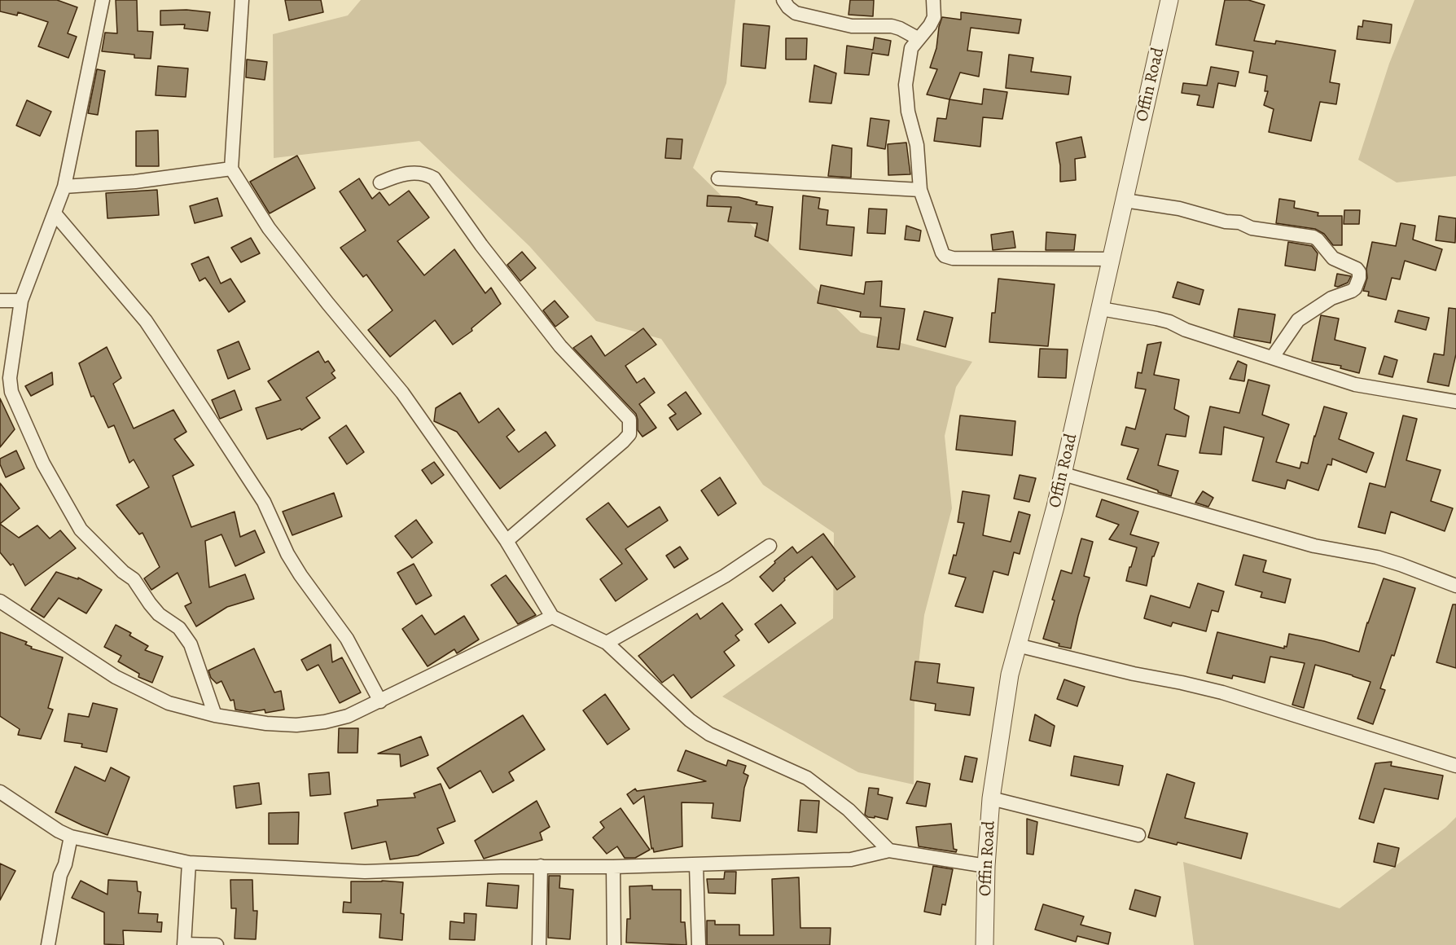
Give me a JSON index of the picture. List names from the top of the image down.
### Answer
{
  "streets": {
    "street": ["Offin Road"]
  }
}
